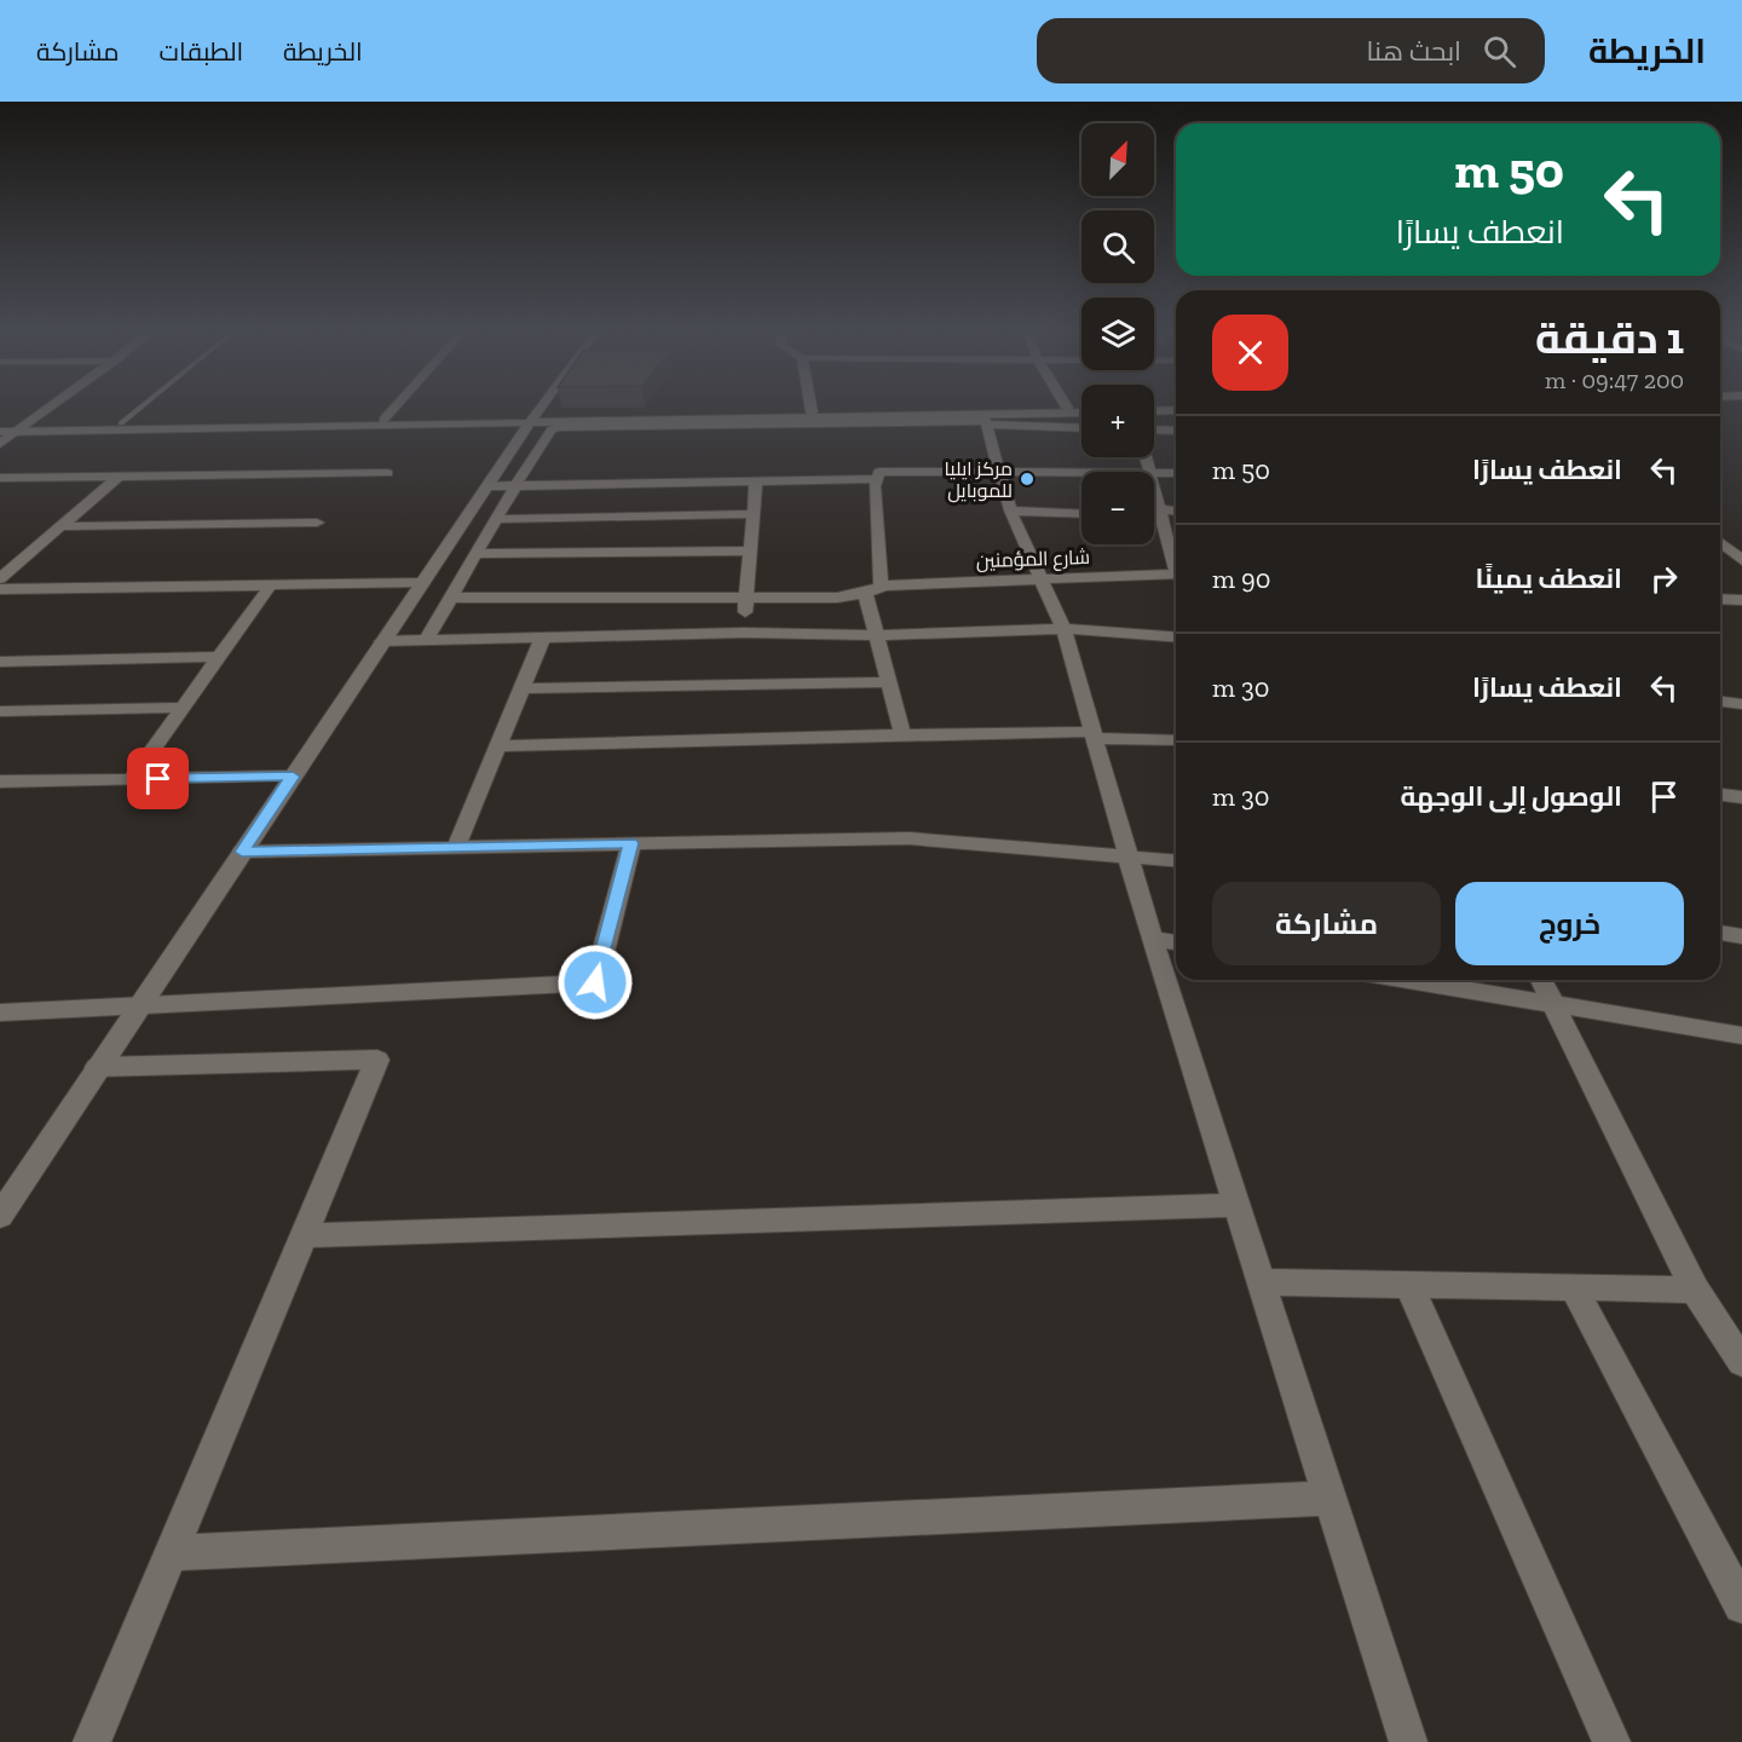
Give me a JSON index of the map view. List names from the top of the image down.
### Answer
{
  "streets": {
    "street": ["شارع المؤمنين"]
  },
  "places": ["مركز ايليا للموبايل"],
  "north": "top right",
  "page": {
    "header": "الخريطة",
    "search": "ابحث هنا",
    "nav": ["الخريطة", "الطبقات", "مشاركة"],
    "map_buttons": ["+", "−"],
    "turn": ["50 m", "انعطف يسارًا"],
    "heading": ["1 دقيقة", "200 m · 09:47"],
    "list": [
      {
        "name": "انعطف يسارًا",
        "value": "50 m"
      },
      {
        "name": "انعطف يمينًا",
        "value": "90 m"
      },
      {
        "name": "انعطف يسارًا",
        "value": "30 m"
      },
      {
        "name": "الوصول إلى الوجهة",
        "value": "30 m"
      }
    ],
    "buttons": ["خروج", "مشاركة"]
  }
}
